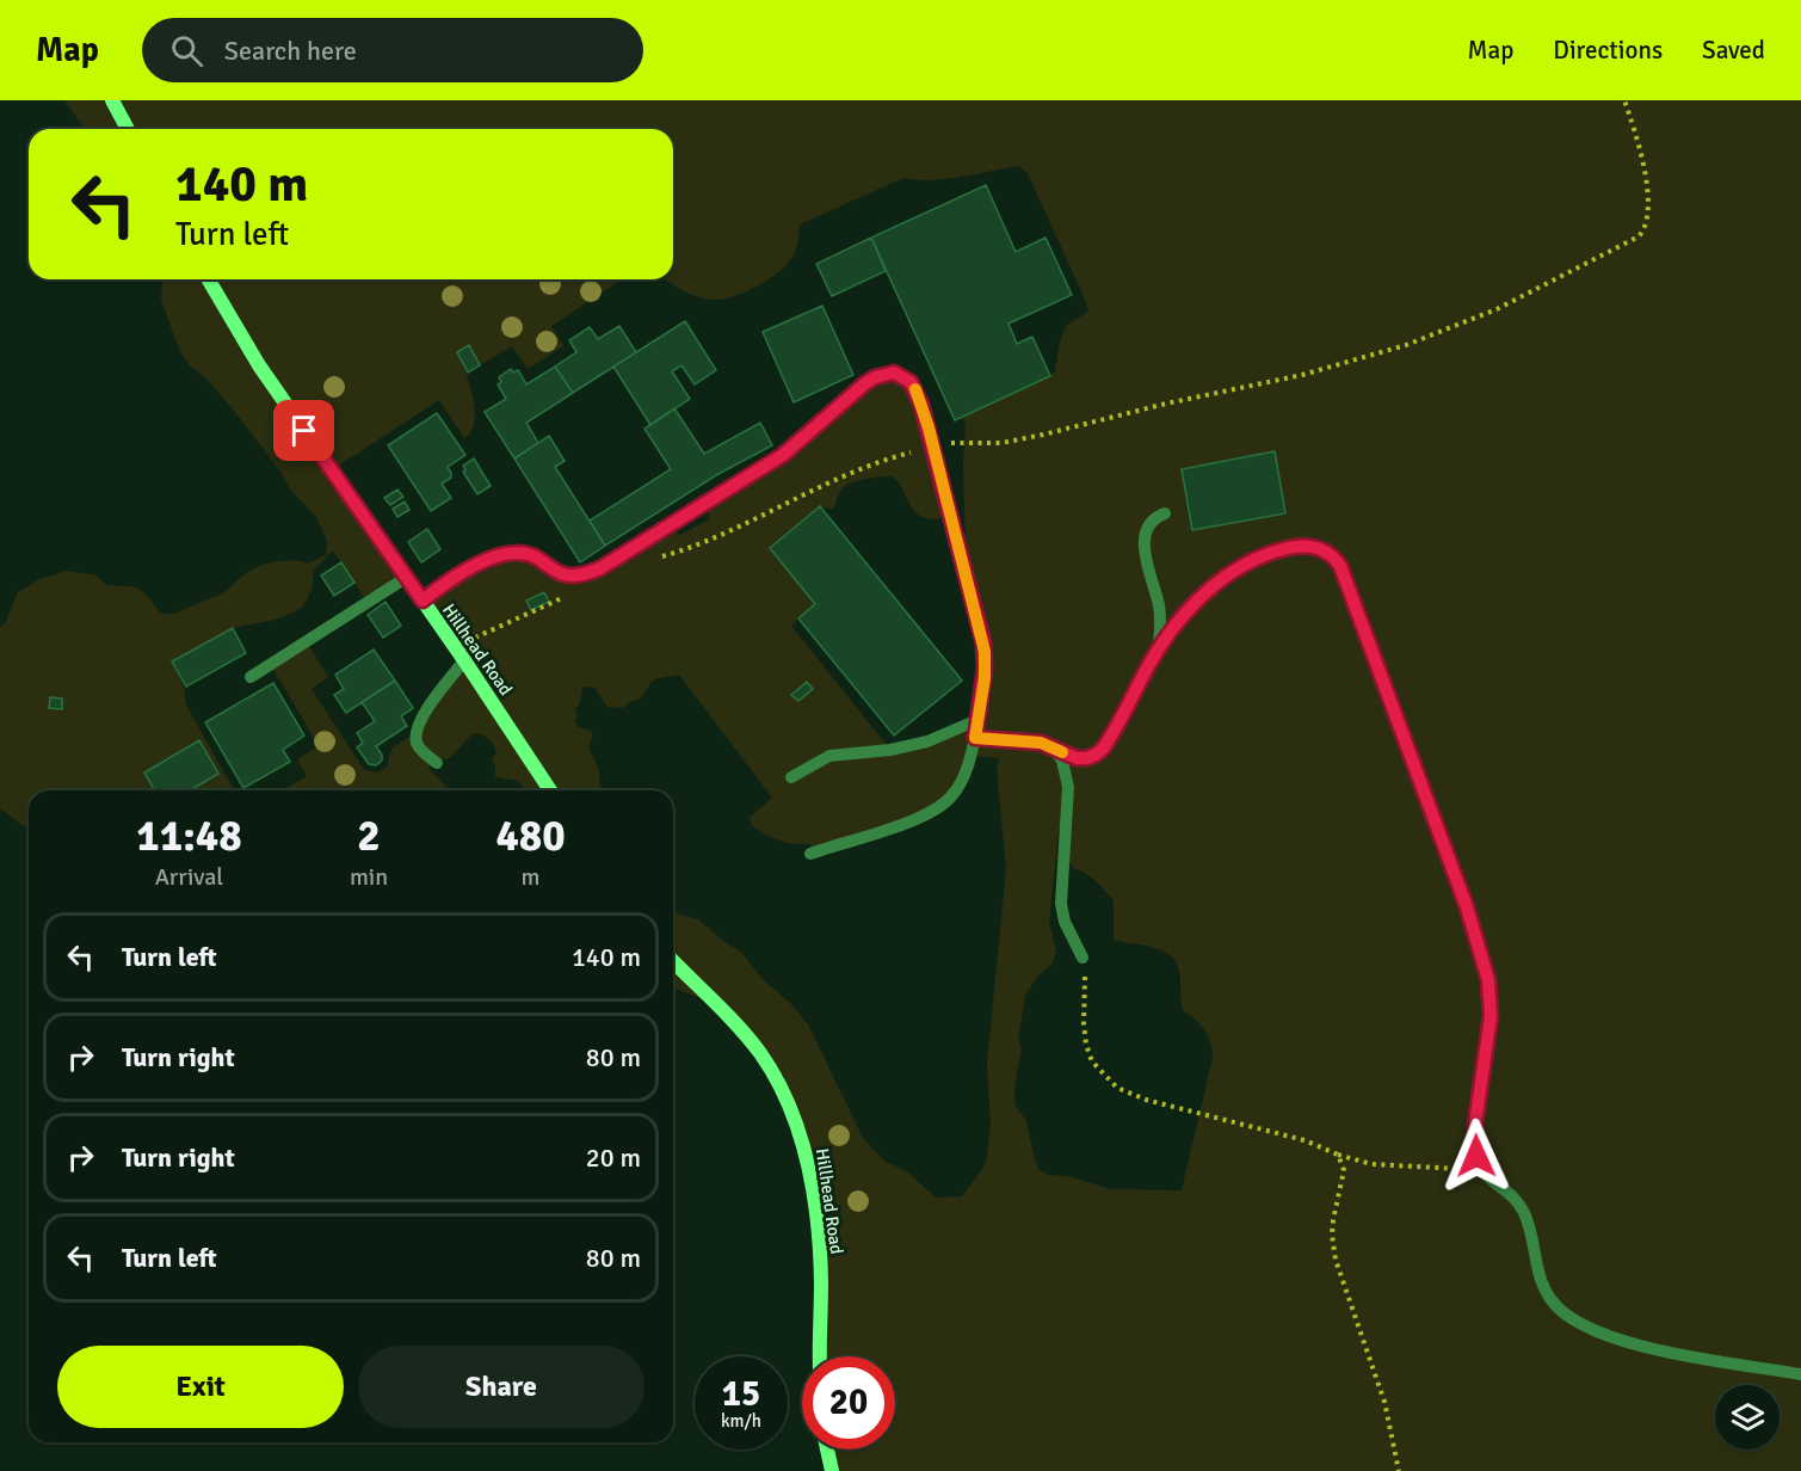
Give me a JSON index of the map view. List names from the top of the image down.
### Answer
{
  "streets": {
    "street": ["Hillhead Road"]
  },
  "page": {
    "header": "Map",
    "search": "Search here",
    "nav": ["Map", "Directions", "Saved"],
    "turn": ["140 m", "Turn left"],
    "eta": [
      "11:48",
      "Arrival",
      "2",
      "min",
      "480",
      "m"
    ],
    "list": [
      {
        "name": "Turn left",
        "value": "140 m"
      },
      {
        "name": "Turn right",
        "value": "80 m"
      },
      {
        "name": "Turn right",
        "value": "20 m"
      },
      {
        "name": "Turn left",
        "value": "80 m"
      }
    ],
    "buttons": ["Exit", "Share"],
    "speed": "15 km/h",
    "limit": "20"
  }
}
